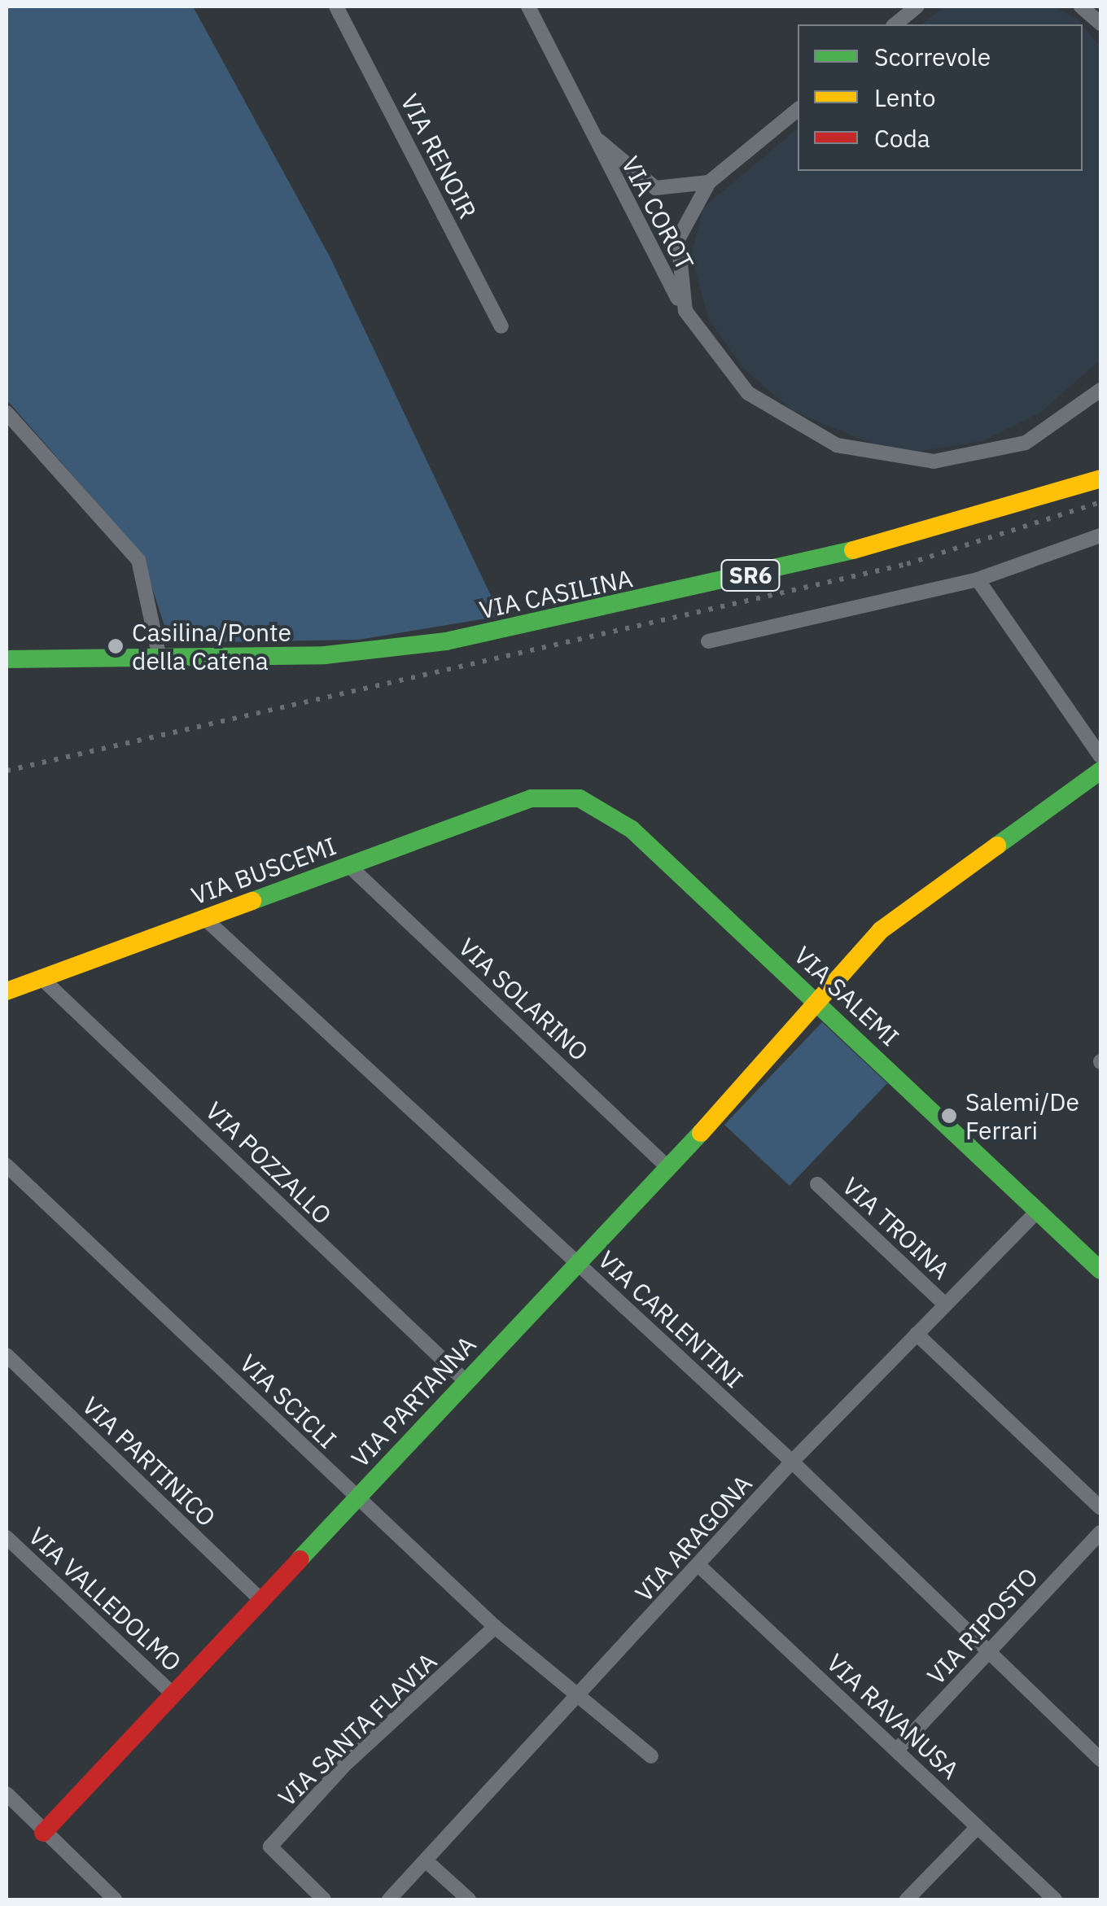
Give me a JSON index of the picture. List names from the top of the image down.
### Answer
{
  "streets": {
    "street": [
      "VIA RENOIR",
      "VIA COROT",
      "SR6",
      "VIA CASILINA",
      "VIA BUSCEMI",
      "VIA SALEMI",
      "VIA SOLARINO",
      "VIA POZZALLO",
      "VIA TROINA",
      "VIA CARLENTINI",
      "VIA SCICLI",
      "VIA PARTANNA",
      "VIA PARTINICO",
      "VIA ARAGONA",
      "VIA VALLEDOLMO",
      "VIA RIPOSTO",
      "VIA RAVANUSA",
      "VIA SANTA FLAVIA"
    ]
  },
  "crossings": [
    ["VIA BUSCEMI", "VIA SALEMI"],
    ["VIA BUSCEMI", "VIA SOLARINO"],
    ["VIA BUSCEMI", "VIA POZZALLO"],
    ["VIA BUSCEMI", "VIA CARLENTINI"],
    ["VIA SALEMI", "VIA PARTANNA"],
    ["VIA SALEMI", "VIA ARAGONA"],
    ["VIA SOLARINO", "VIA PARTANNA"],
    ["VIA POZZALLO", "VIA PARTANNA"],
    ["VIA TROINA", "VIA ARAGONA"],
    ["VIA CARLENTINI", "VIA PARTANNA"],
    ["VIA CARLENTINI", "VIA ARAGONA"],
    ["VIA CARLENTINI", "VIA RIPOSTO"],
    ["VIA SCICLI", "VIA PARTANNA"],
    ["VIA SCICLI", "VIA ARAGONA"],
    ["VIA SCICLI", "VIA SANTA FLAVIA"],
    ["VIA PARTANNA", "VIA PARTINICO"],
    ["VIA PARTANNA", "VIA VALLEDOLMO"],
    ["VIA ARAGONA", "VIA RAVANUSA"],
    ["VIA RIPOSTO", "VIA RAVANUSA"]
  ],
  "places": ["Casilina/Ponte della Catena", "Salemi/De Ferrari"],
  "legend": ["Scorrevole", "Lento", "Coda"]
}
